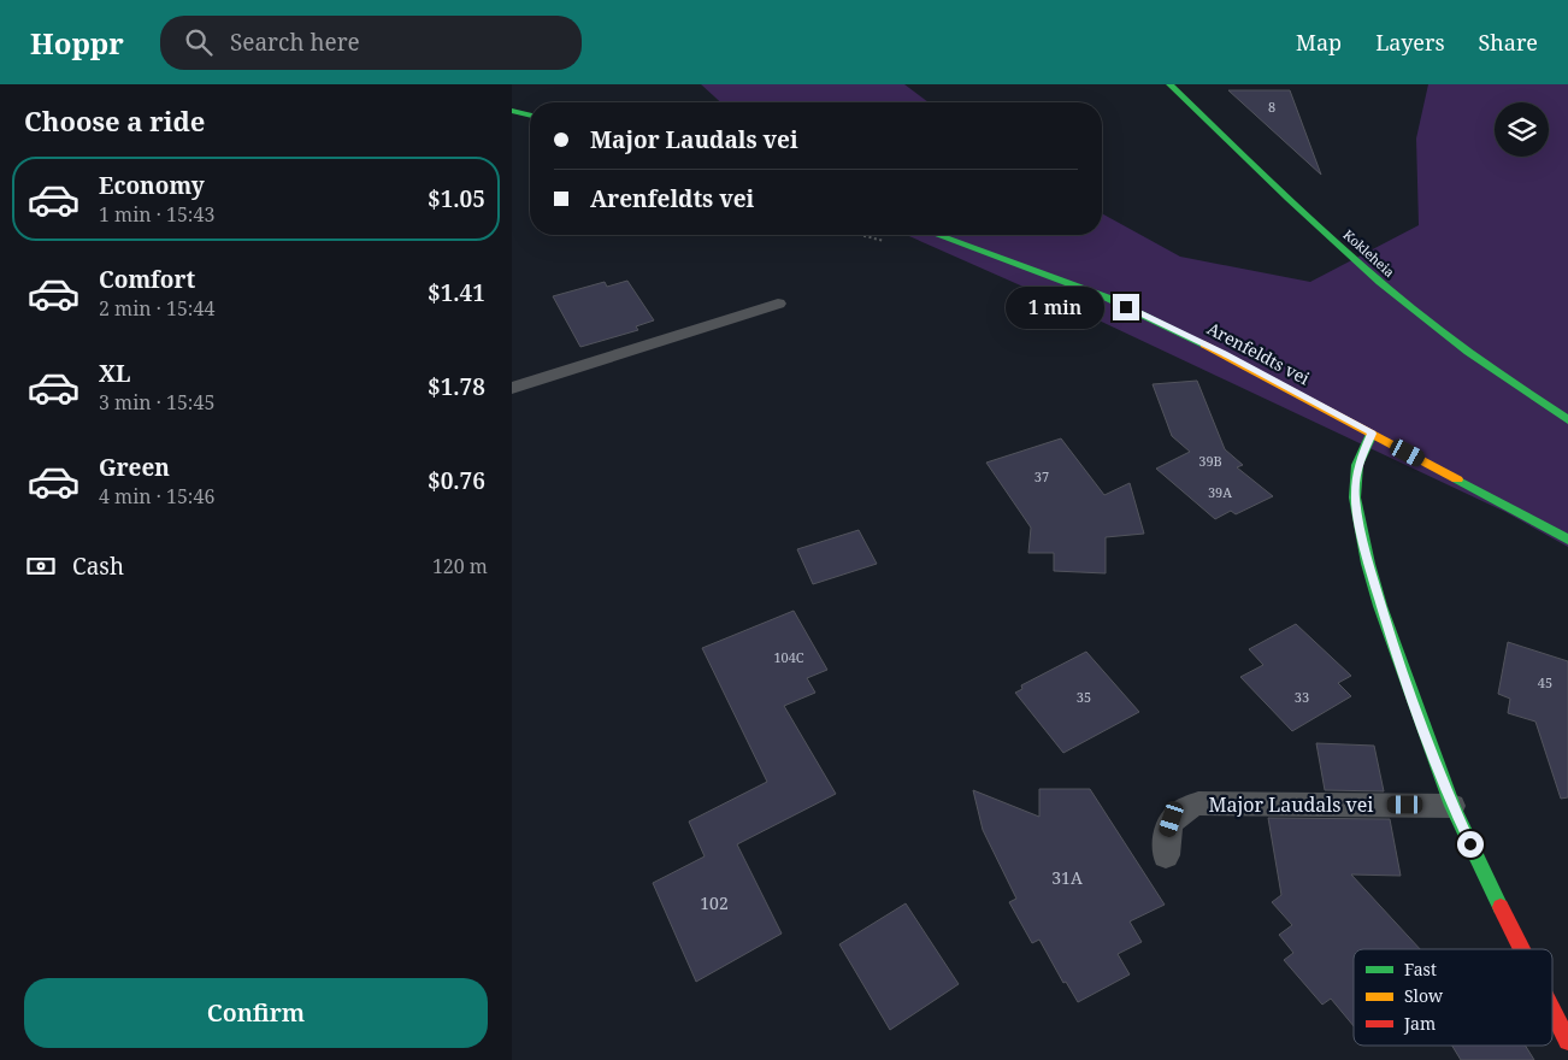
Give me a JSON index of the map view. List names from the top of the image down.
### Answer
{
  "streets": {
    "street": ["Kokleheia", "Arenfeldts vei"],
    "lane": ["Major Laudals vei"]
  },
  "house_numbers": [
    "8",
    "39B",
    "37",
    "39A",
    "104C",
    "45",
    "35",
    "33",
    "31A",
    "102"
  ],
  "legend": ["Fast", "Slow", "Jam"],
  "page": {
    "header": "Hoppr",
    "search": "Search here",
    "nav": ["Map", "Layers", "Share"],
    "heading": "Choose a ride",
    "banner": ["Major Laudals vei", "Arenfeldts vei"],
    "list": [
      {
        "name": "Economy",
        "note": "1 min · 15:43",
        "value": "$1.05"
      },
      {
        "name": "Comfort",
        "note": "2 min · 15:44",
        "value": "$1.41"
      },
      {
        "name": "XL",
        "note": "3 min · 15:45",
        "value": "$1.78"
      },
      {
        "name": "Green",
        "note": "4 min · 15:46",
        "value": "$0.76"
      }
    ],
    "bubble": "1 min",
    "pay": ["Cash", "120 m"],
    "buttons": "Confirm"
  }
}
